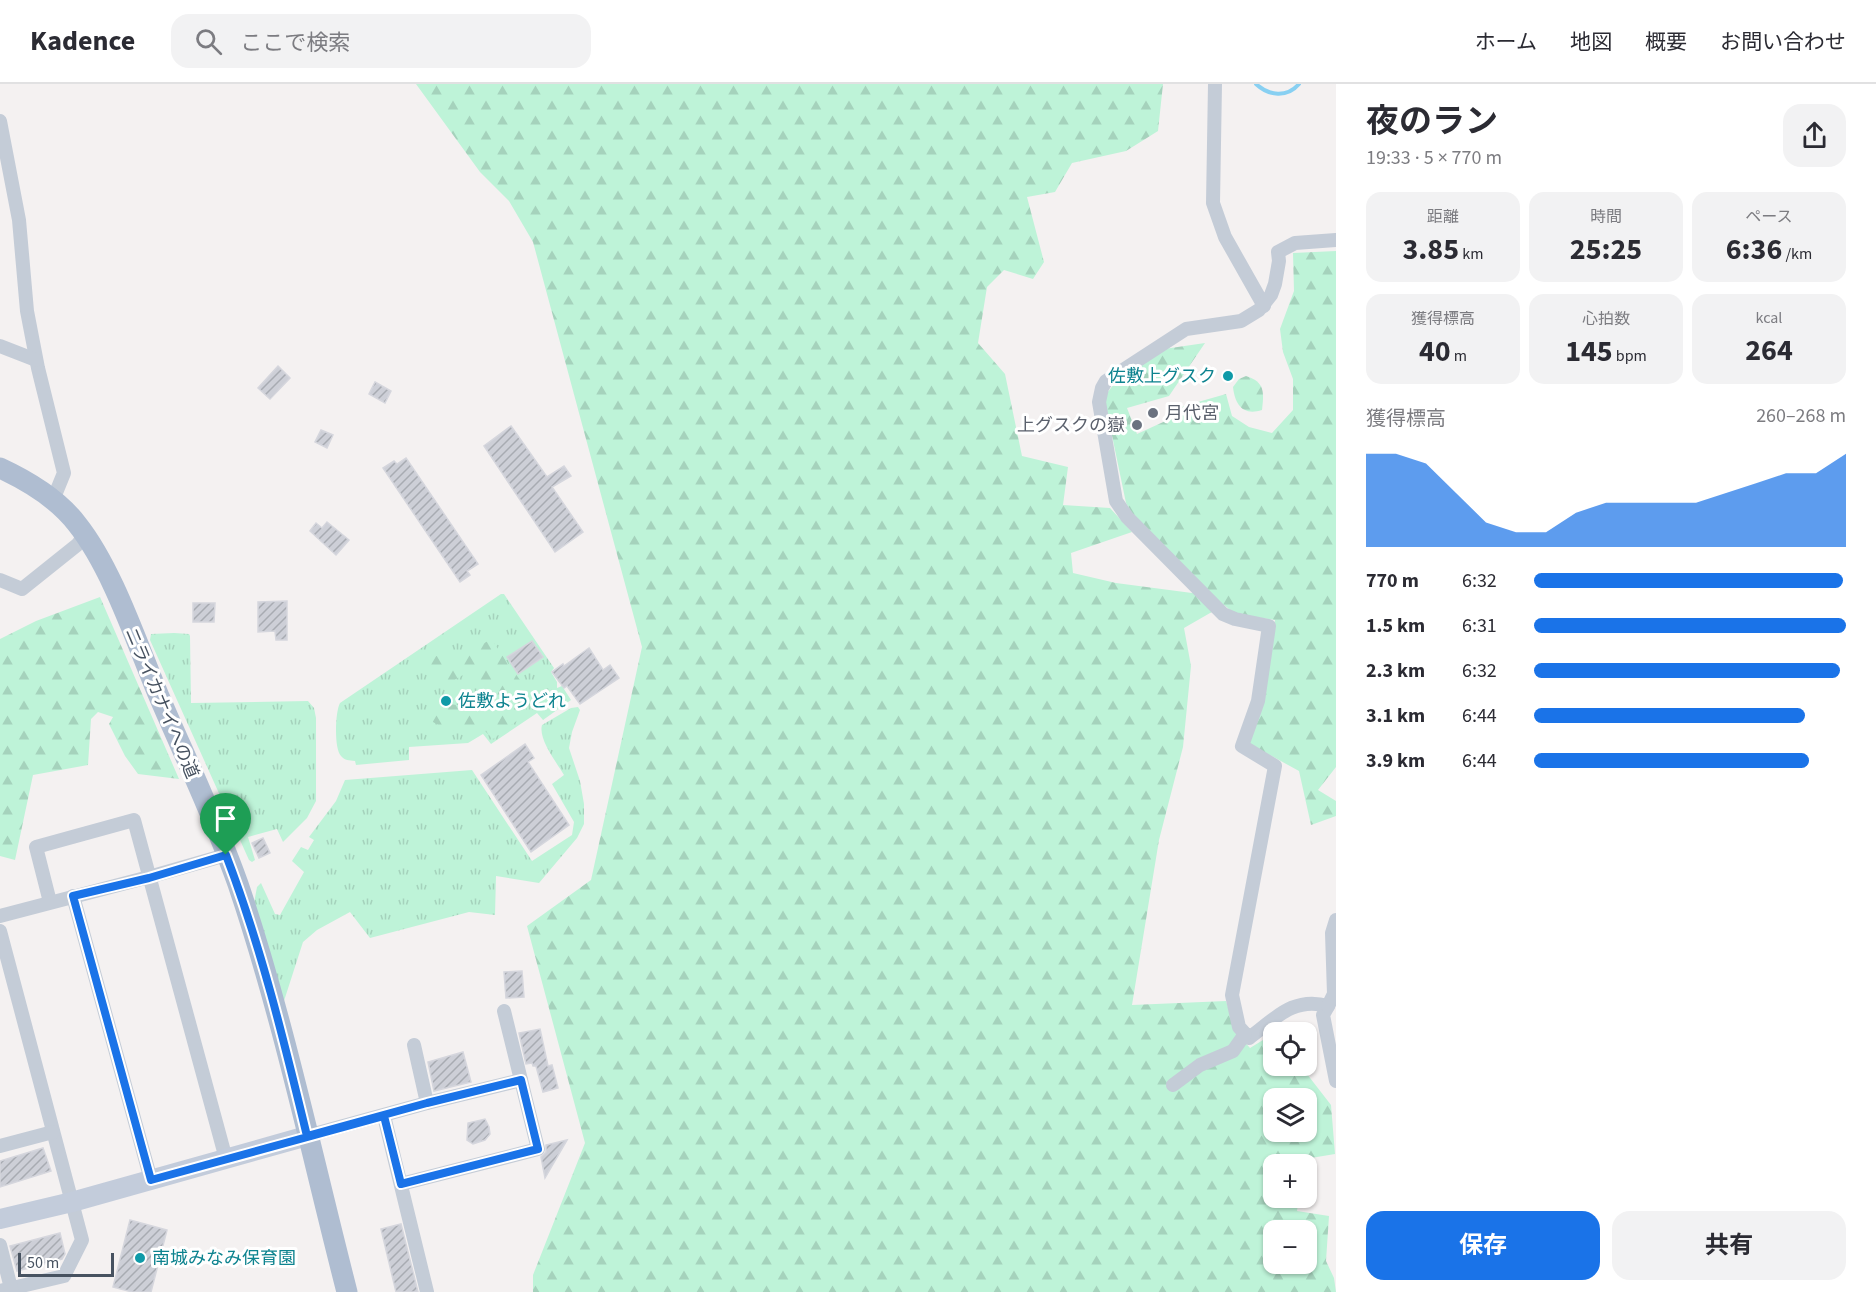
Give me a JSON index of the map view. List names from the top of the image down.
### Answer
{
  "streets": {
    "main road": ["ニライカナイへの道"]
  },
  "places": [
    "佐敷上グスク",
    "月代宮",
    "上グスクの嶽",
    "佐敷ようどれ",
    "南城みなみ保育園"
  ],
  "scale_bar": "50 m",
  "page": {
    "header": "Kadence",
    "search": "ここで検索",
    "nav": [
      "ホーム",
      "地図",
      "概要",
      "お問い合わせ"
    ],
    "heading": ["夜のラン", "19:33 · 5 × 770 m"],
    "stats": [
      ["距離", "3.85 km"],
      ["時間", "25:25"],
      ["ペース", "6:36 /km"],
      ["獲得標高", "40 m"],
      ["心拍数", "145 bpm"],
      ["kcal", "264"]
    ],
    "chart": ["獲得標高", "260–268 m"],
    "list": [
      {
        "name": "770 m",
        "note": "6:32"
      },
      {
        "name": "1.5 km",
        "note": "6:31"
      },
      {
        "name": "2.3 km",
        "note": "6:32"
      },
      {
        "name": "3.1 km",
        "note": "6:44"
      },
      {
        "name": "3.9 km",
        "note": "6:44"
      }
    ],
    "map_buttons": ["+", "−"],
    "buttons": ["保存", "共有"],
    "scale": "50 m"
  }
}
